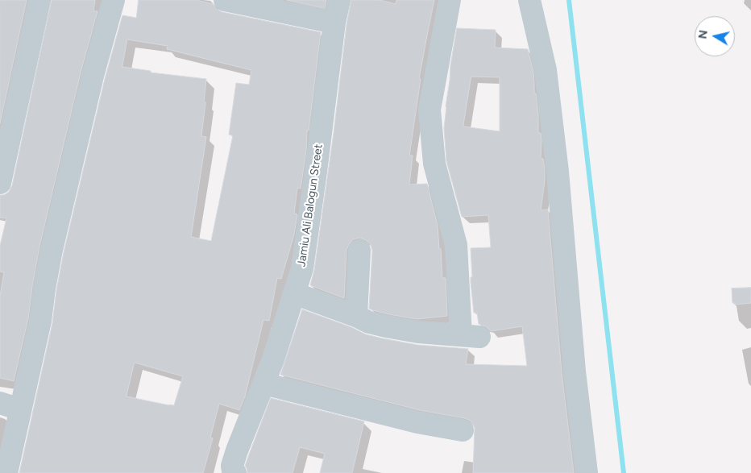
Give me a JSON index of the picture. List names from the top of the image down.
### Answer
{
  "streets": {
    "street": ["Jamiu Ali Balogun Street"]
  },
  "north": "left"
}
